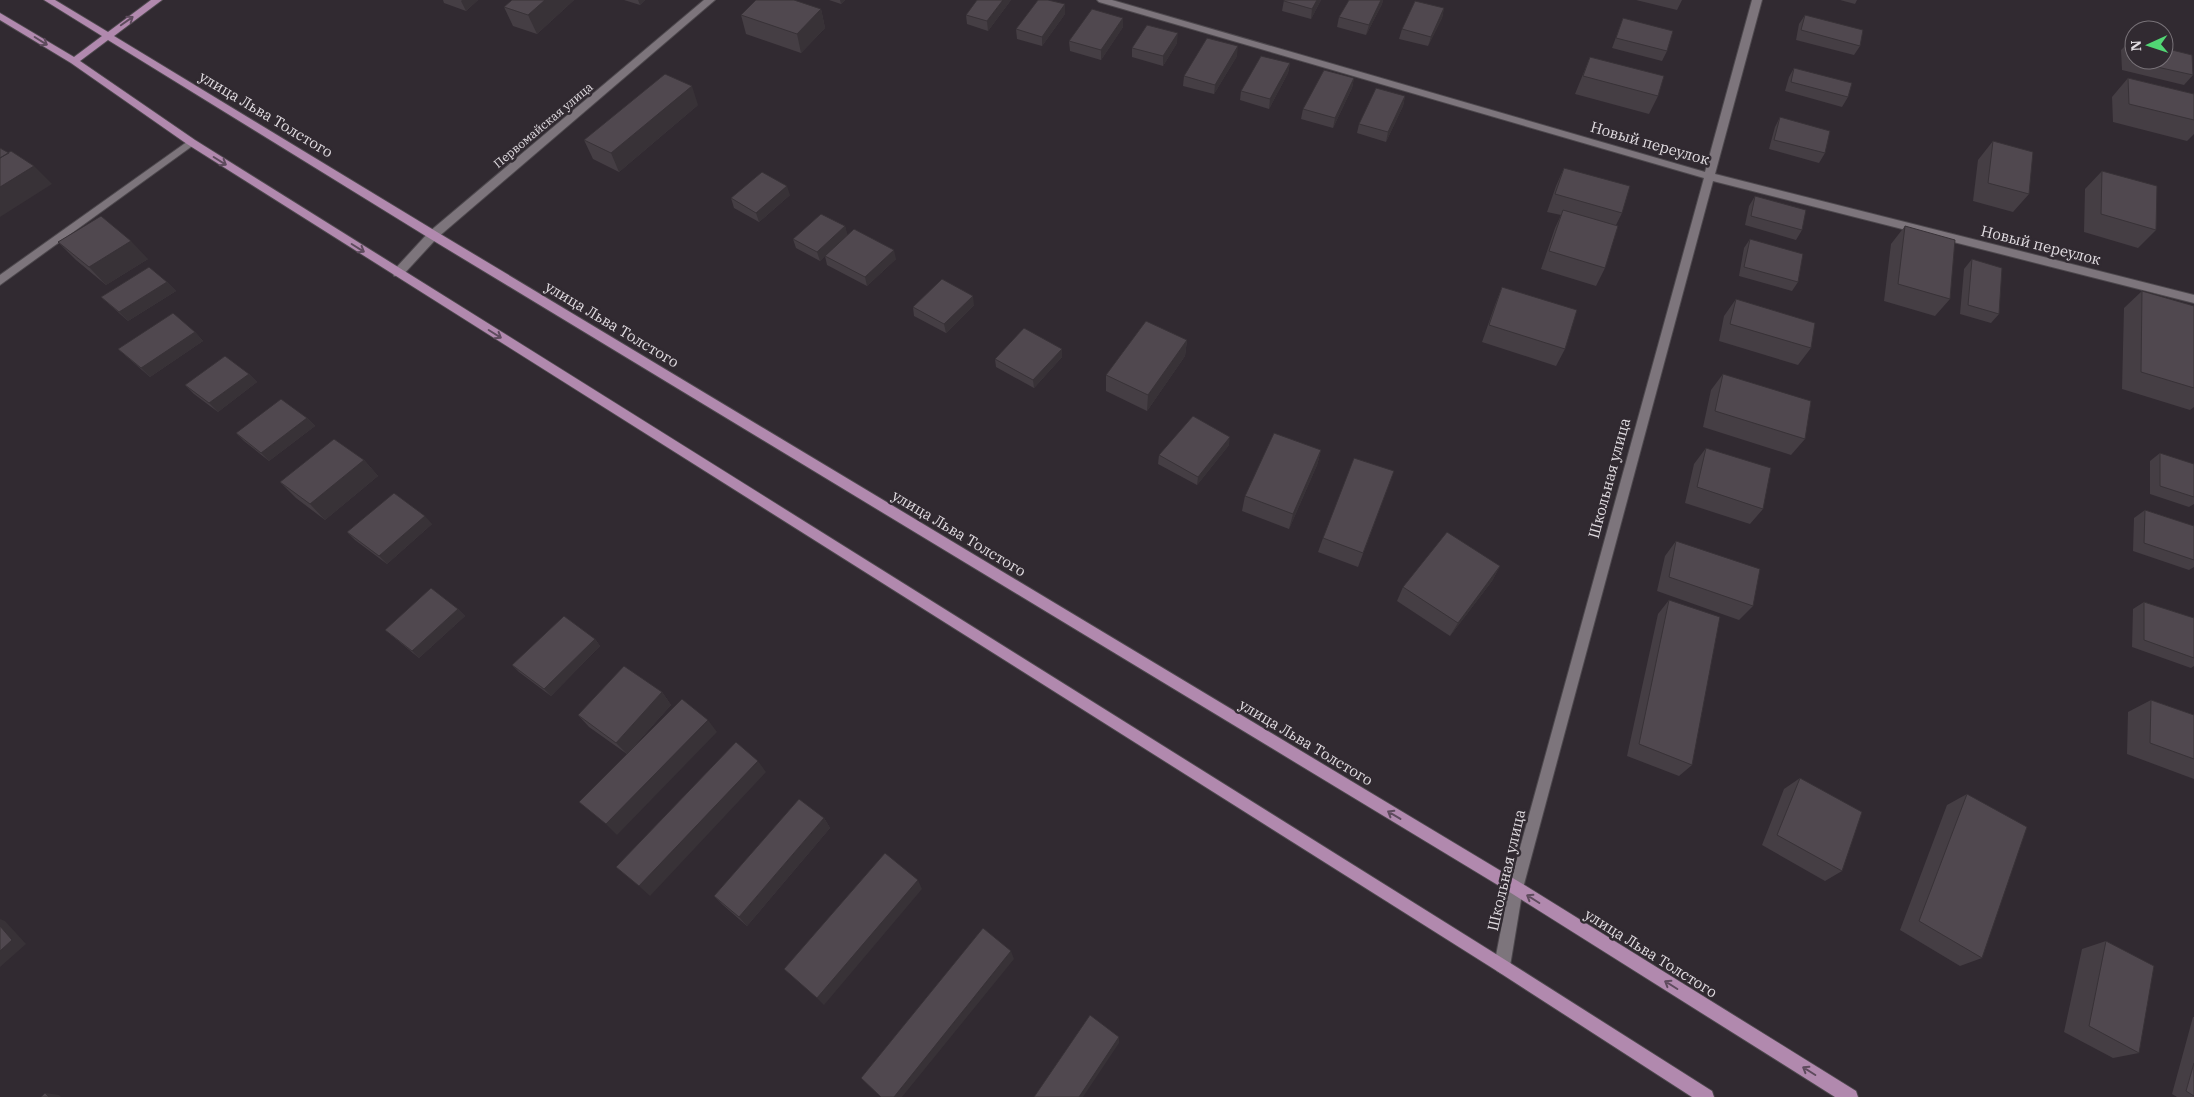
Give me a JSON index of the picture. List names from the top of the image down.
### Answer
{
  "streets": {
    "main road": ["улица Льва Толстого"],
    "street": ["Первомайская улица", "Новый переулок", "Школьная улица"]
  },
  "crossings": [
    ["улица Льва Толстого", "Первомайская улица"],
    ["улица Льва Толстого", "Школьная улица"],
    ["Новый переулок", "Школьная улица"]
  ],
  "north": "left"
}
